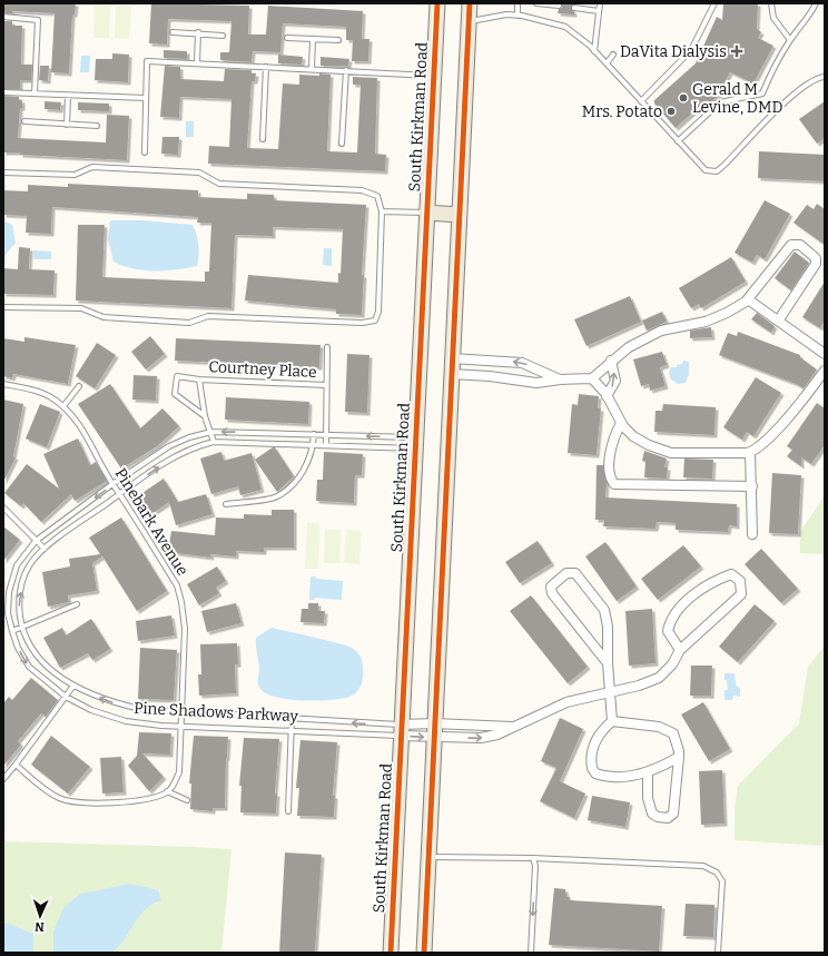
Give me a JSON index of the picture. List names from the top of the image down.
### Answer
{
  "streets": {
    "main road": ["South Kirkman Road"],
    "street": ["Pine Shadows Parkway"],
    "lane": ["Courtney Place", "Pinebark Avenue"]
  },
  "crossings": [
    ["South Kirkman Road", "Pine Shadows Parkway"],
    ["Pinebark Avenue", "Pine Shadows Parkway"]
  ],
  "places": {
    "health": ["DaVita Dialysis"],
    "other": ["Gerald M Levine, DMD", "Mrs. Potato"]
  },
  "north": "bottom"
}
